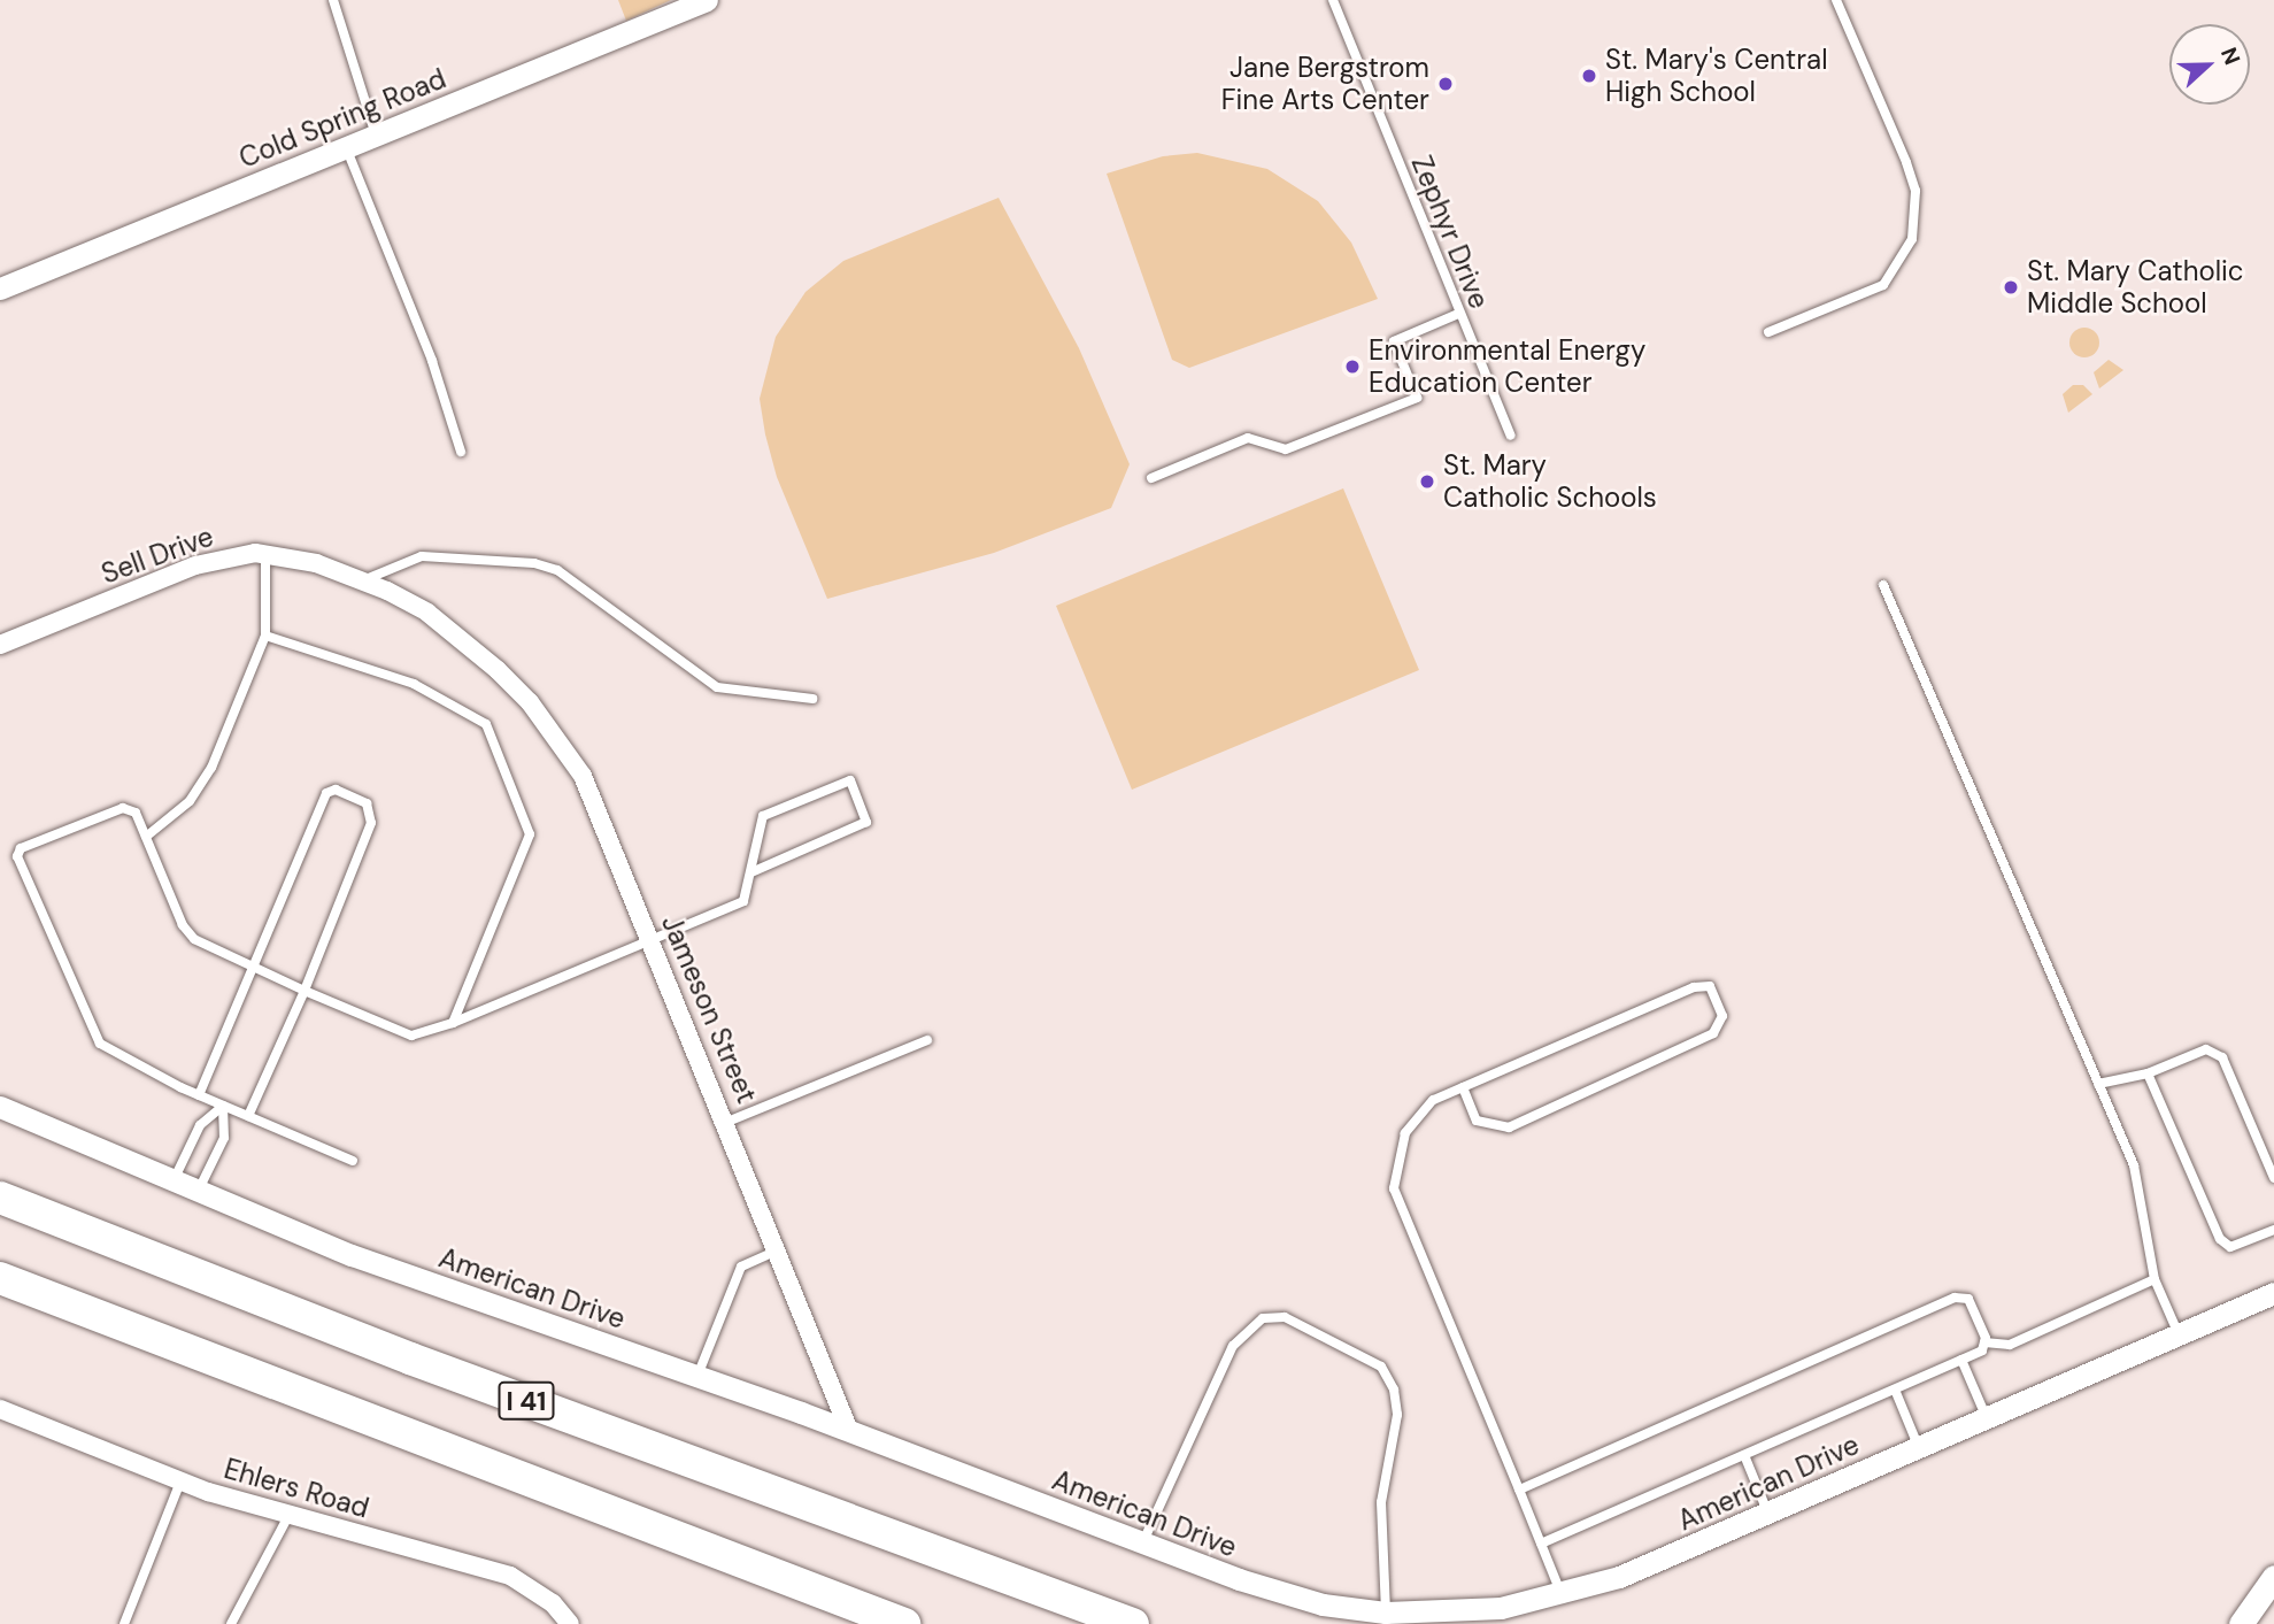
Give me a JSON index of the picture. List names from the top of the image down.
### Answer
{
  "streets": {
    "highway": ["I 41"],
    "street": [
      "Cold Spring Road",
      "Sell Drive",
      "Jameson Street",
      "American Drive",
      "Ehlers Road"
    ],
    "lane": ["Zephyr Drive"]
  },
  "crossings": [
    ["Sell Drive", "Jameson Street"],
    ["Jameson Street", "American Drive"]
  ],
  "places": [
    "St. Mary's Central High School",
    "Jane Bergstrom Fine Arts Center",
    "St. Mary Catholic Middle School",
    "Environmental Energy Education Center",
    "St. Mary Catholic Schools"
  ],
  "north": "right"
}
